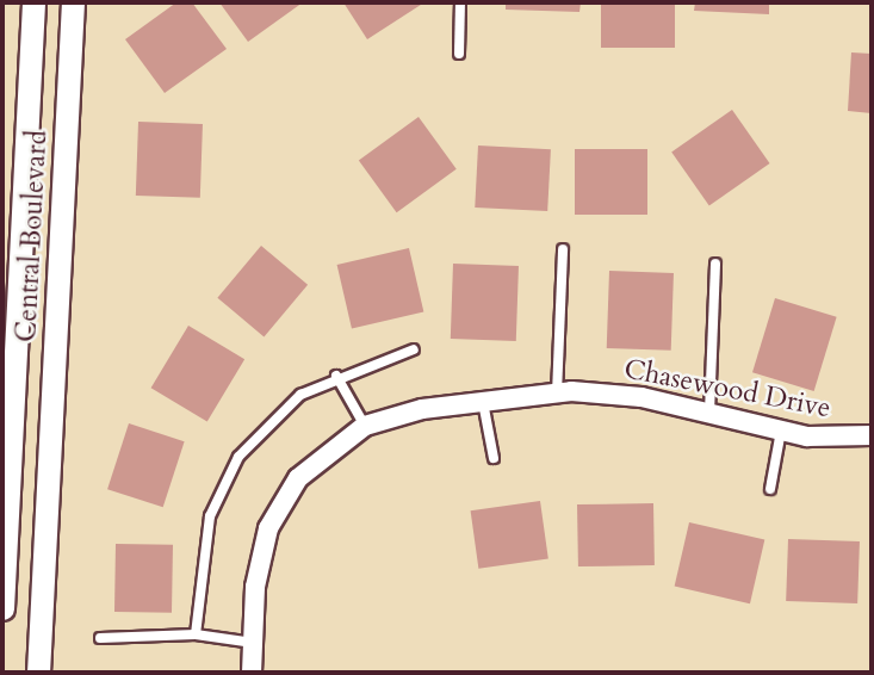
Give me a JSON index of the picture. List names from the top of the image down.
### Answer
{
  "streets": {
    "street": ["Central Boulevard", "Chasewood Drive"]
  }
}
